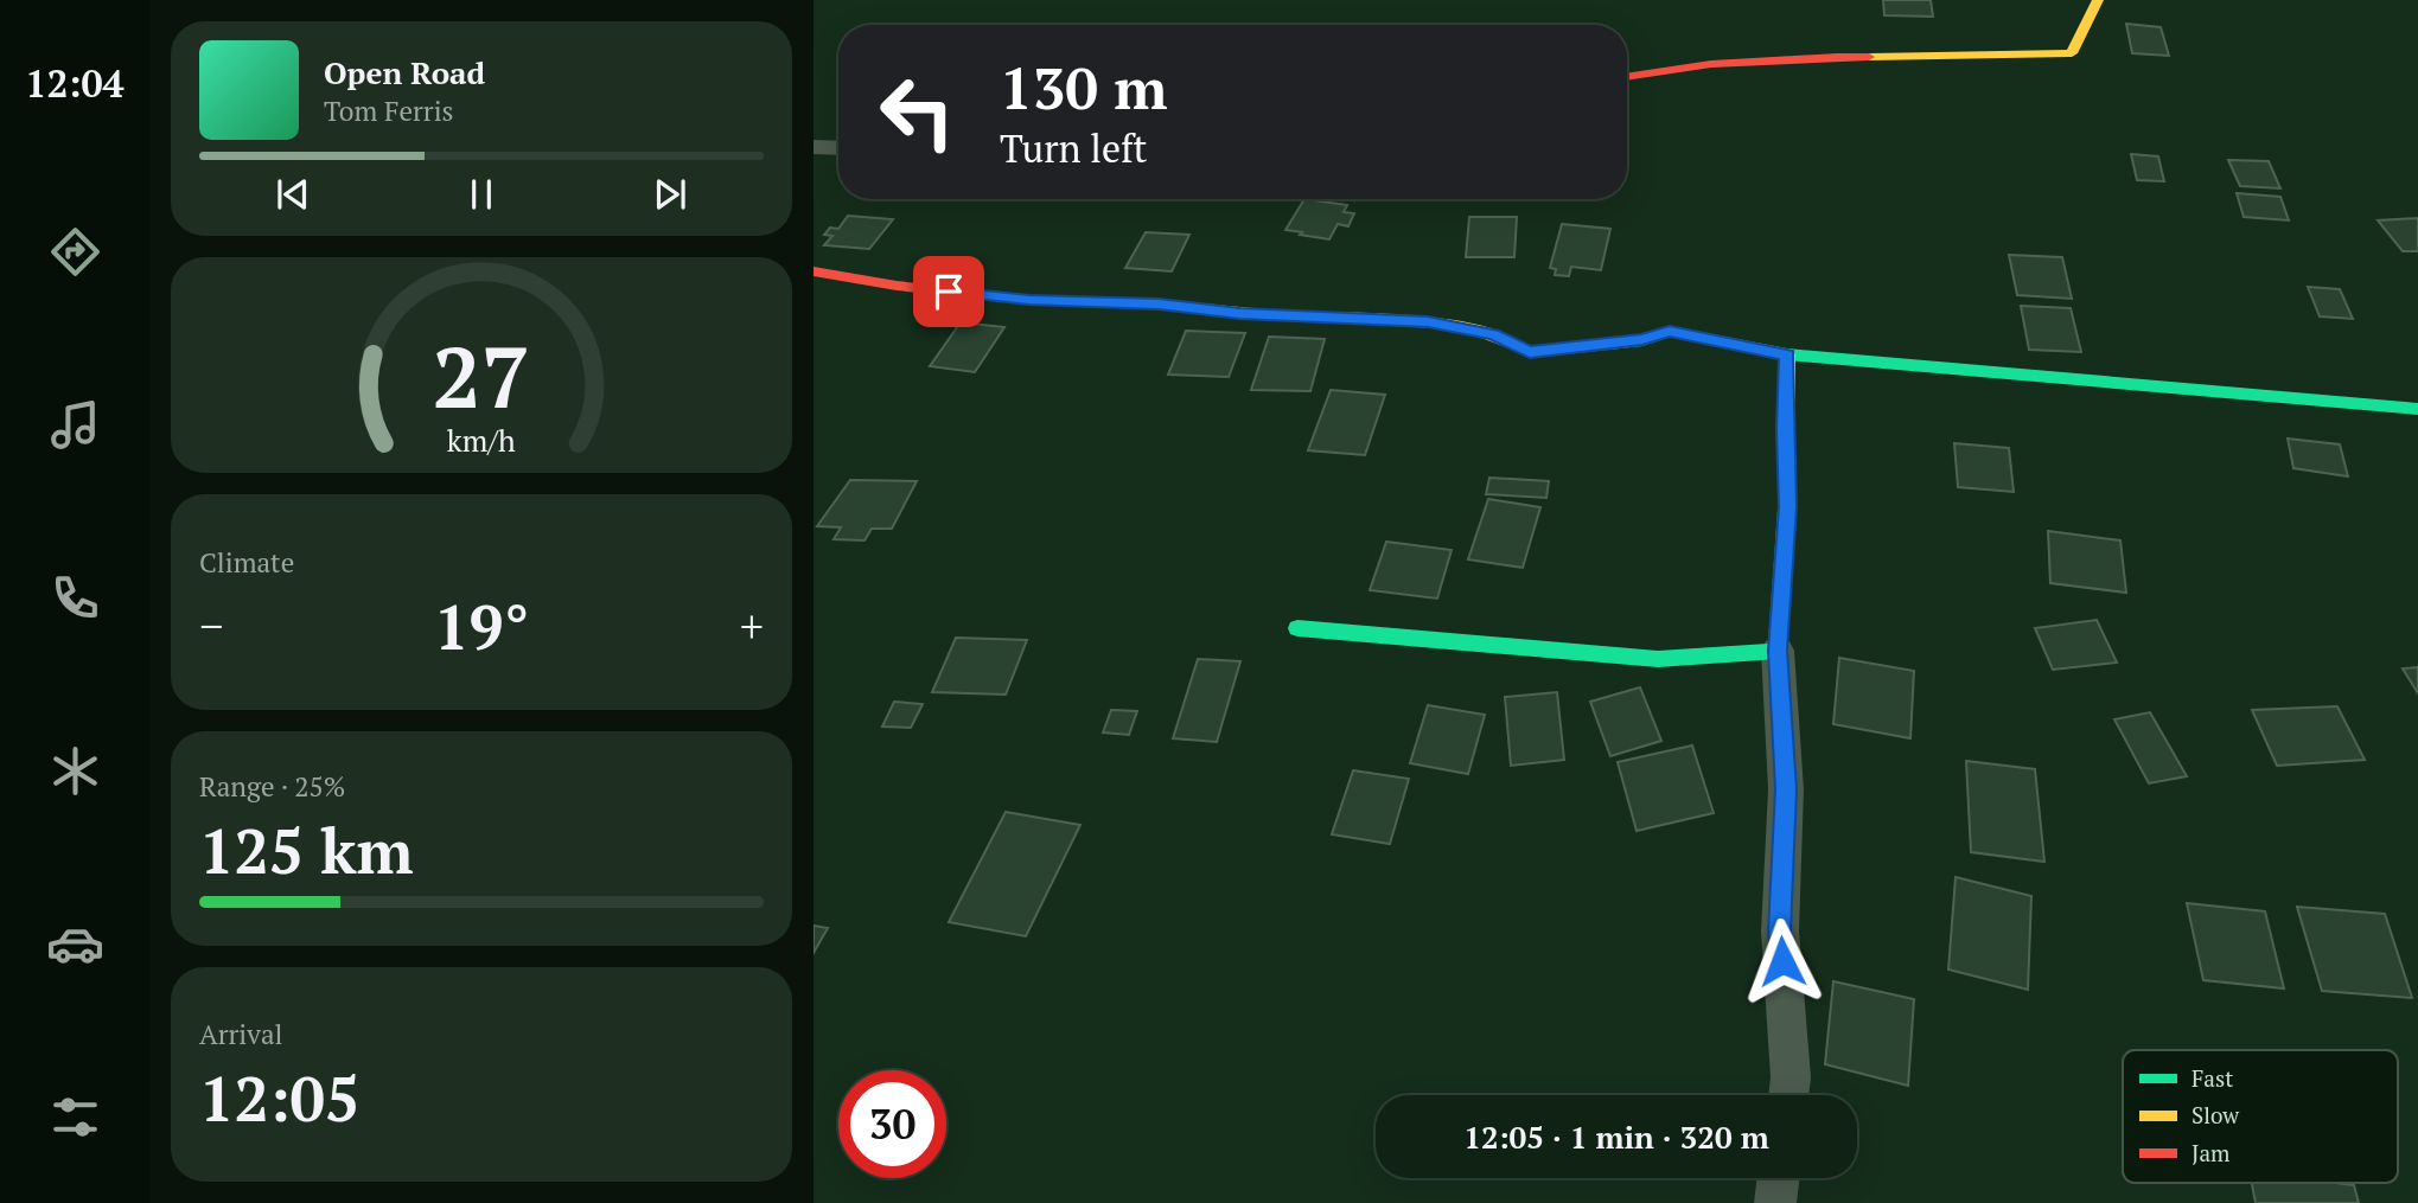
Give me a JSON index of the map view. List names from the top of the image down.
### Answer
{
  "legend": ["Fast", "Slow", "Jam"],
  "page": {
    "tabs": "12:04",
    "turn": ["130 m", "Turn left"],
    "song": ["Open Road", "Tom Ferris"],
    "tile": [
      "Climate",
      ["Range · 25%", "125 km"],
      ["Arrival", "12:05"]
    ],
    "heat": ["−", "19°", "+"],
    "limit": "30",
    "trip": "12:05 · 1 min · 320 m",
    "gauge": ["27", "km/h"]
  }
}
